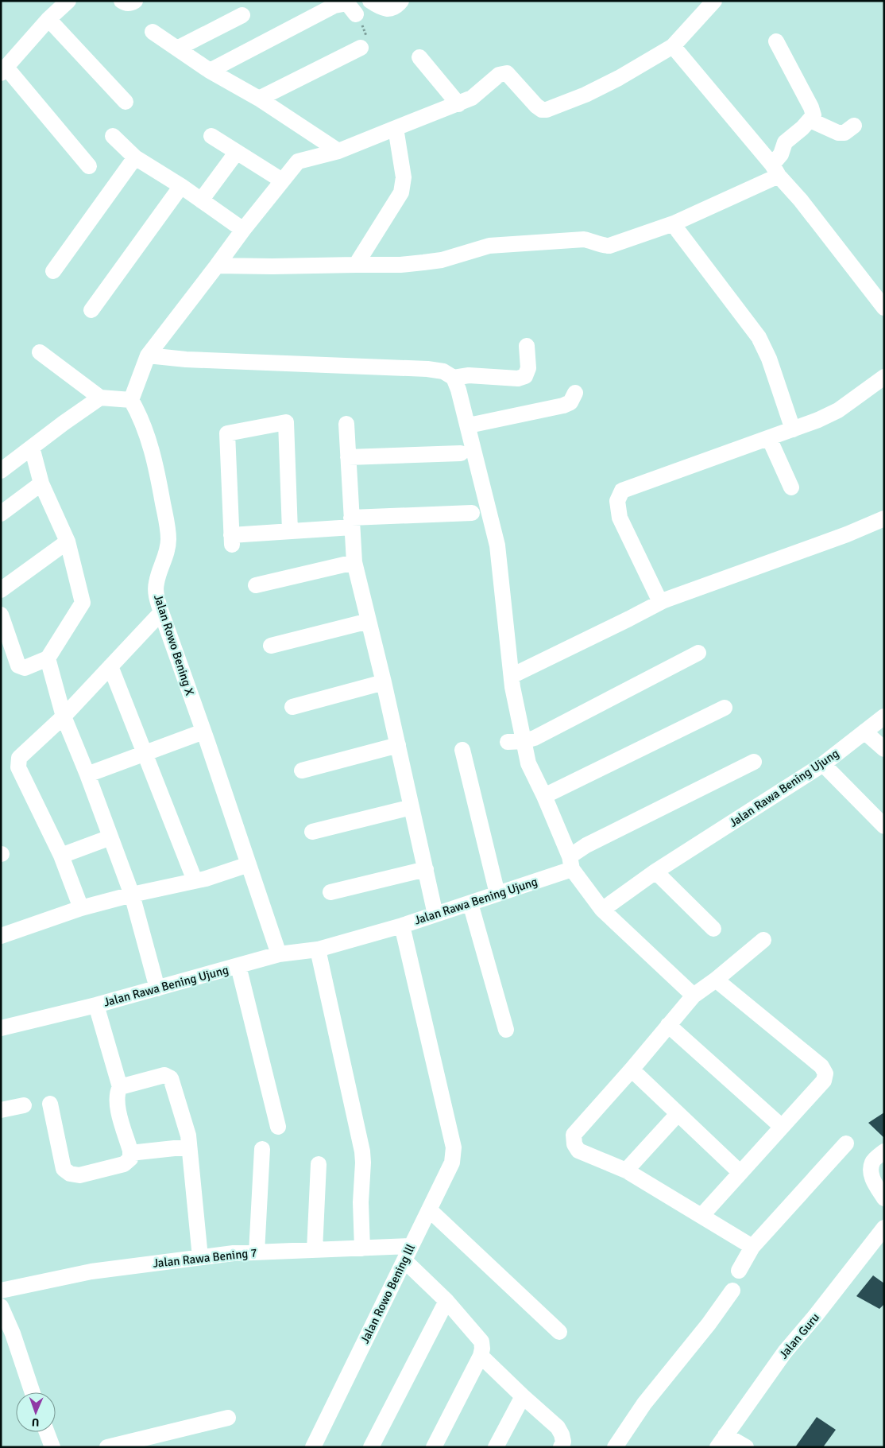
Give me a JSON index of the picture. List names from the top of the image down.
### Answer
{
  "streets": {
    "street": [
      "Jalan Rowo Bening X",
      "Jalan Rawa Bening Ujung",
      "Jalan Rawa Bening 7",
      "Jalan Rowo Bening lll",
      "Jalan Guru"
    ]
  },
  "crossings": [
    ["Jalan Rowo Bening X", "Jalan Rawa Bening Ujung"],
    ["Jalan Rawa Bening Ujung", "Jalan Rowo Bening lll"],
    ["Jalan Rawa Bening 7", "Jalan Rowo Bening lll"]
  ],
  "north": "bottom"
}
